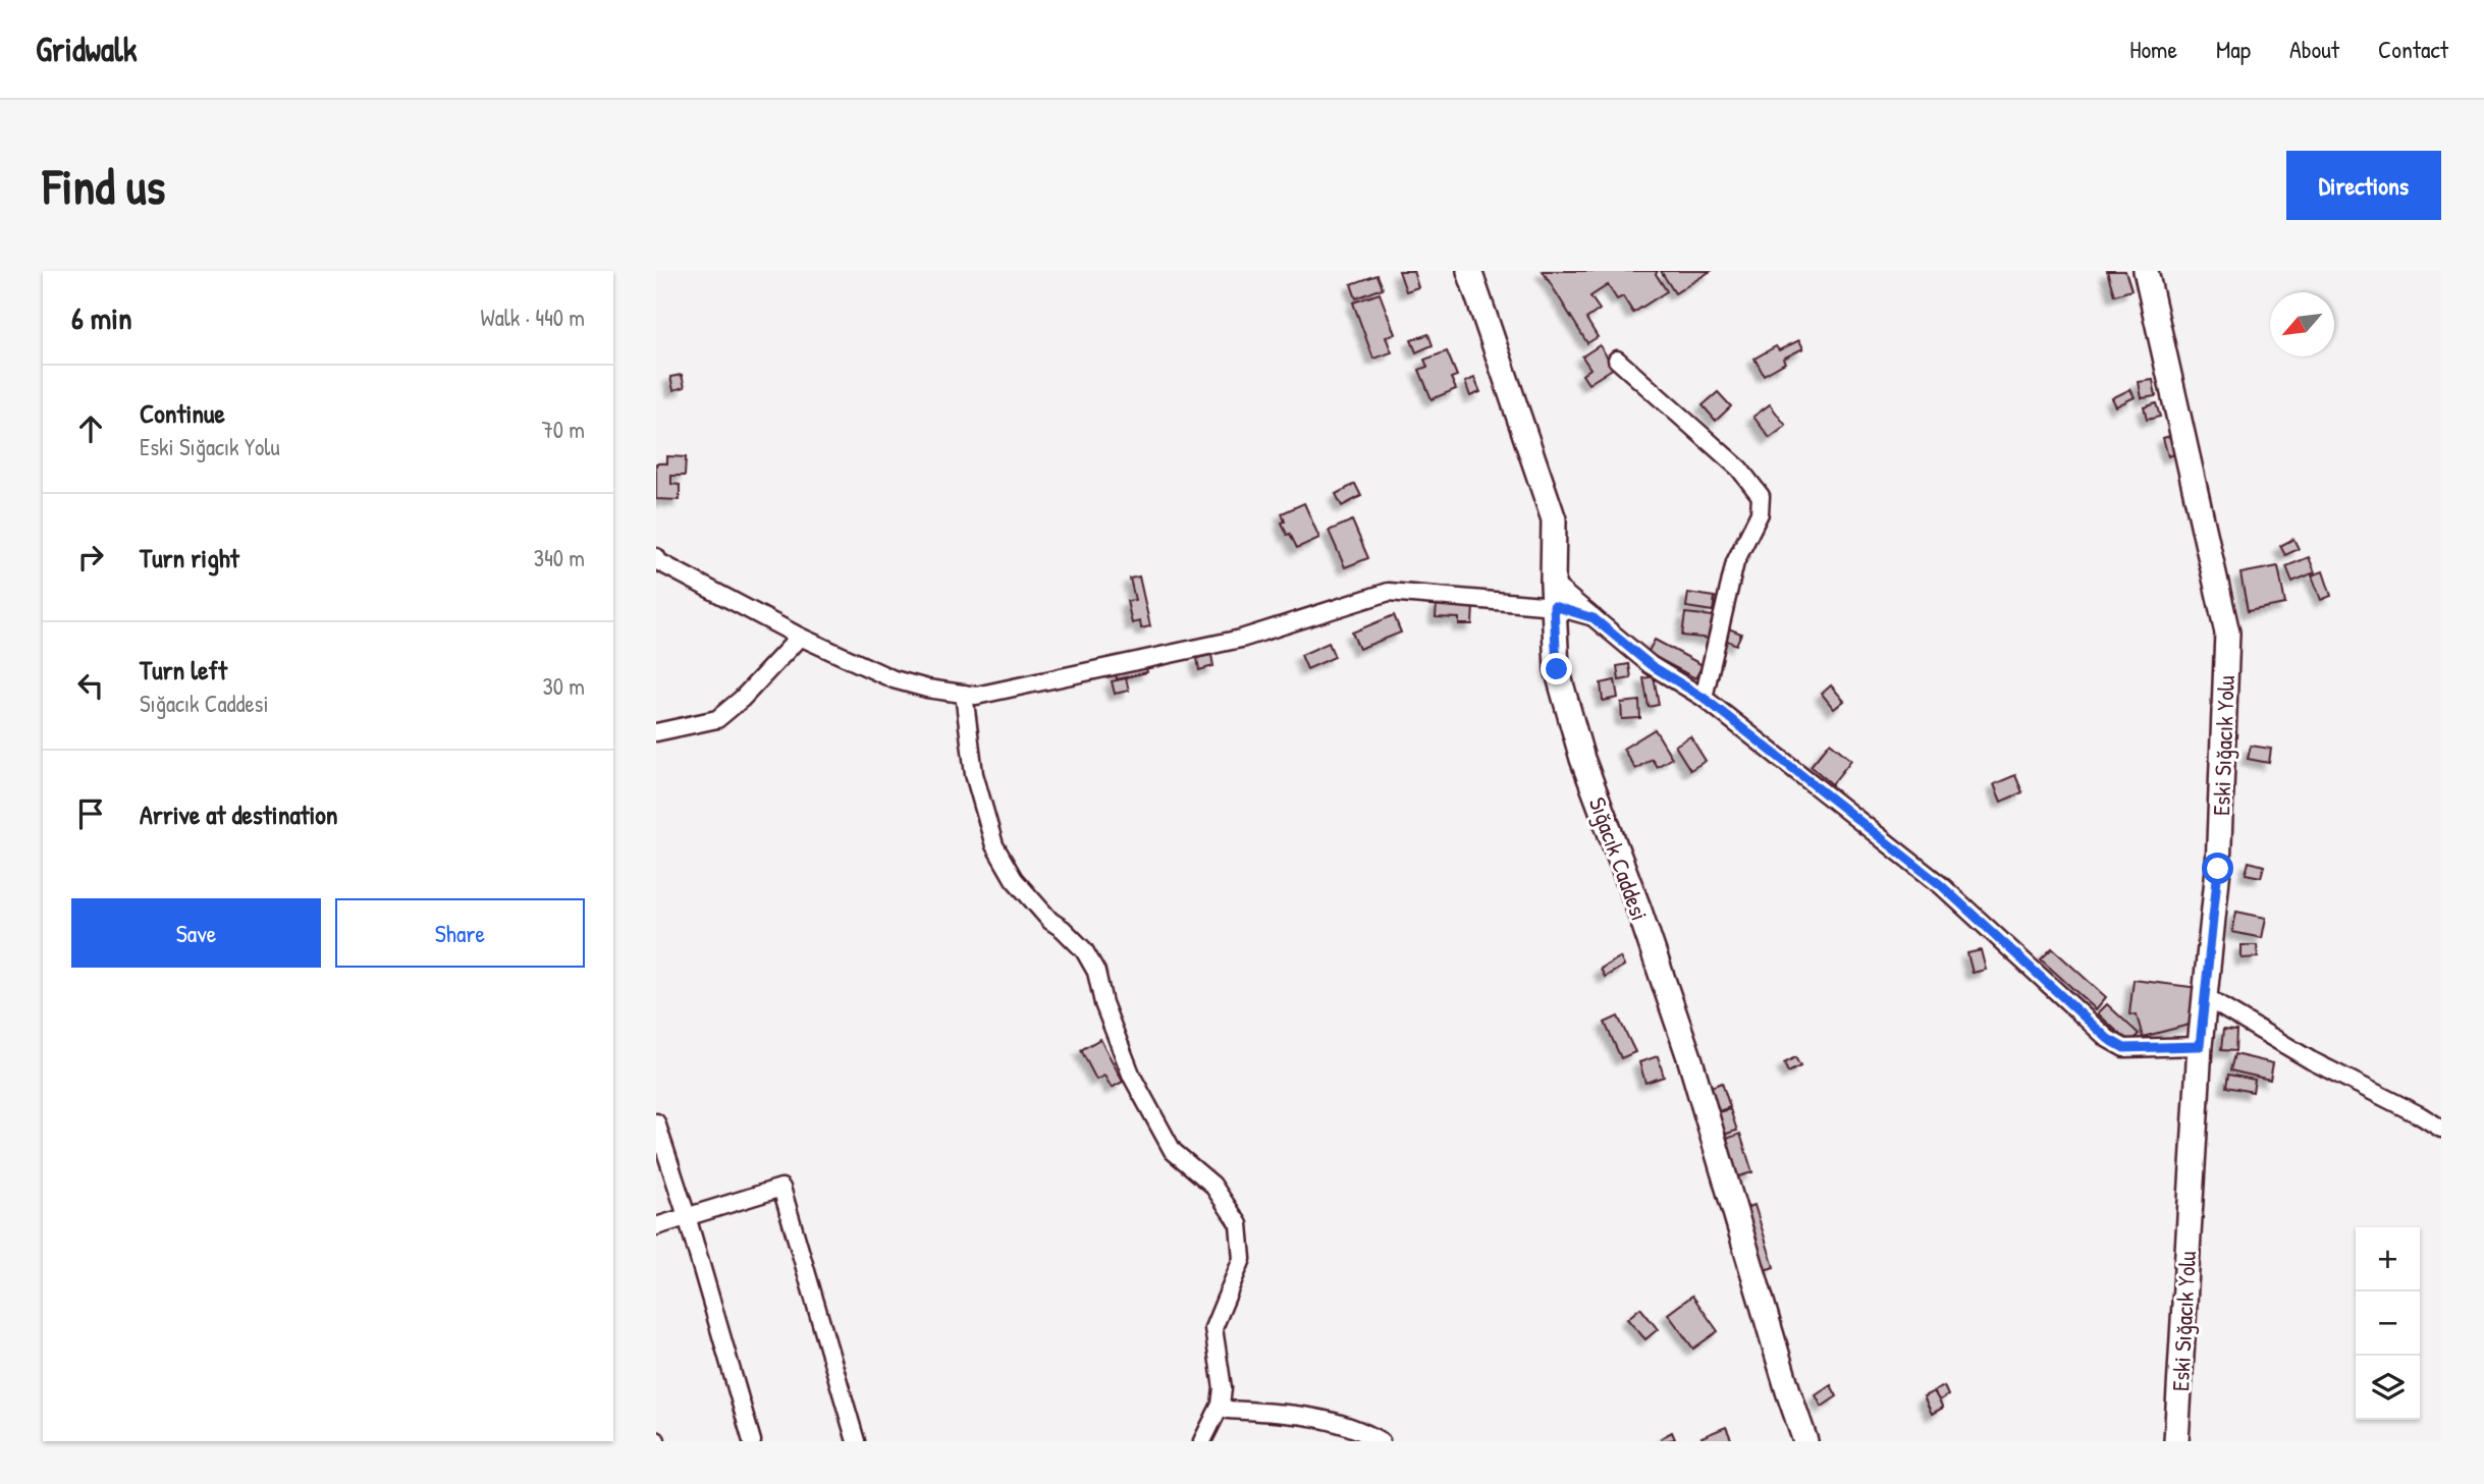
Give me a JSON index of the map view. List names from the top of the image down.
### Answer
{
  "streets": {
    "street": ["Eski Sığacık Yolu", "Sığacık Caddesi"]
  },
  "north": "bottom left",
  "page": {
    "header": "Gridwalk",
    "nav": [
      "Home",
      "Map",
      "About",
      "Contact"
    ],
    "buttons": [
      "Directions",
      ["Save", "Share"]
    ],
    "title": "Find us",
    "heading": ["6 min", "Walk · 440 m"],
    "list": [
      ["Continue", "Eski Sığacık Yolu", "70 m"],
      ["Turn right", "340 m"],
      ["Turn left", "Sığacık Caddesi", "30 m"],
      "Arrive at destination"
    ],
    "map_buttons": ["+", "−"]
  }
}
